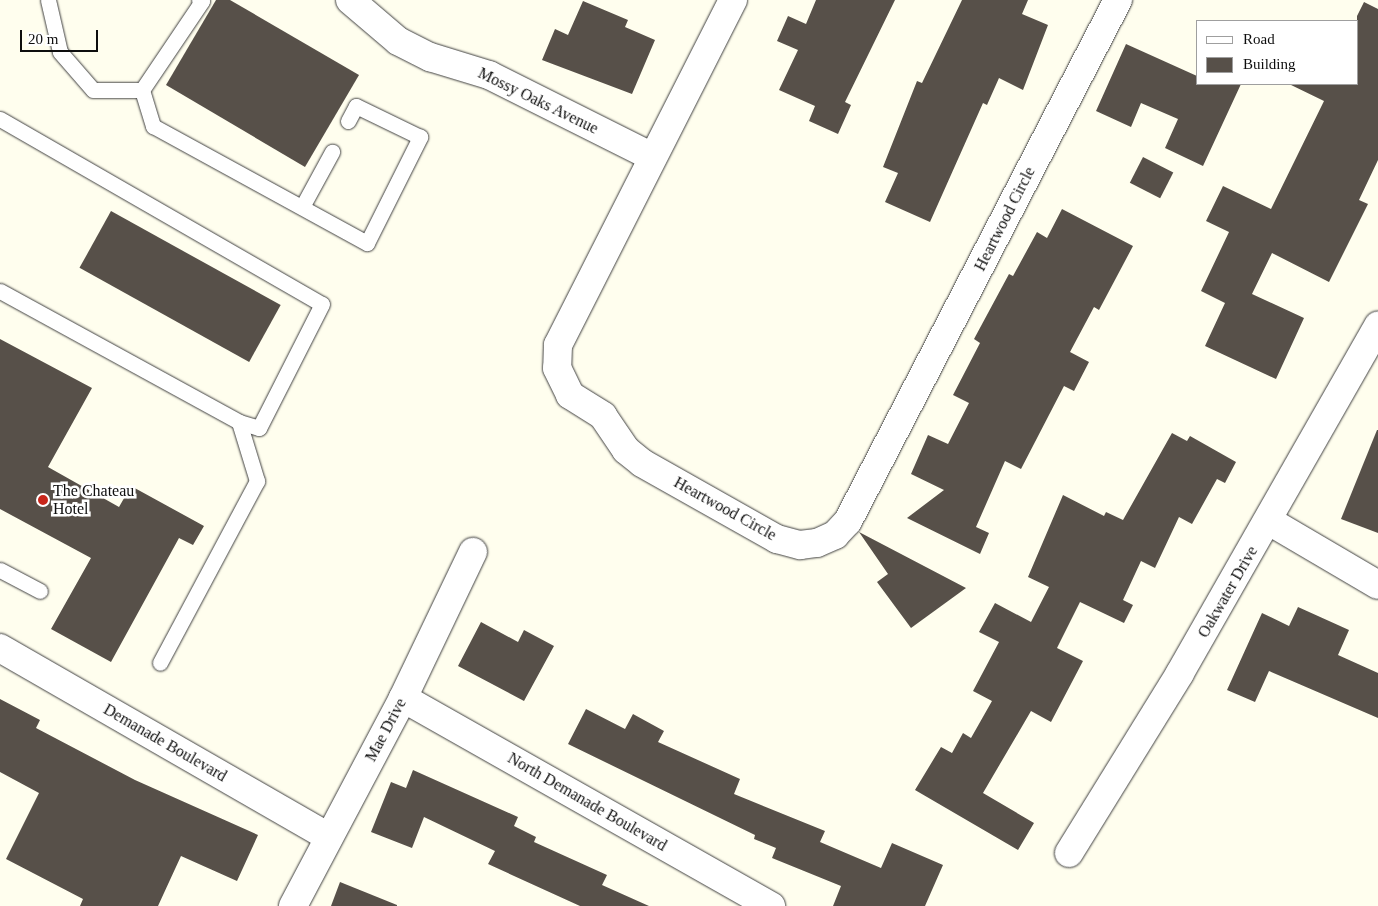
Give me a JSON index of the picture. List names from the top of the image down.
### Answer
{
  "streets": {
    "street": [
      "Mossy Oaks Avenue",
      "Heartwood Circle",
      "Oakwater Drive",
      "Mae Drive",
      "Demanade Boulevard",
      "North Demanade Boulevard"
    ]
  },
  "crossings": [
    ["Mossy Oaks Avenue", "Heartwood Circle"],
    ["Mae Drive", "Demanade Boulevard"],
    ["Mae Drive", "North Demanade Boulevard"]
  ],
  "places": ["The Chateau Hotel"],
  "legend": ["Road", "Building"],
  "scale_bar": "20 m"
}
